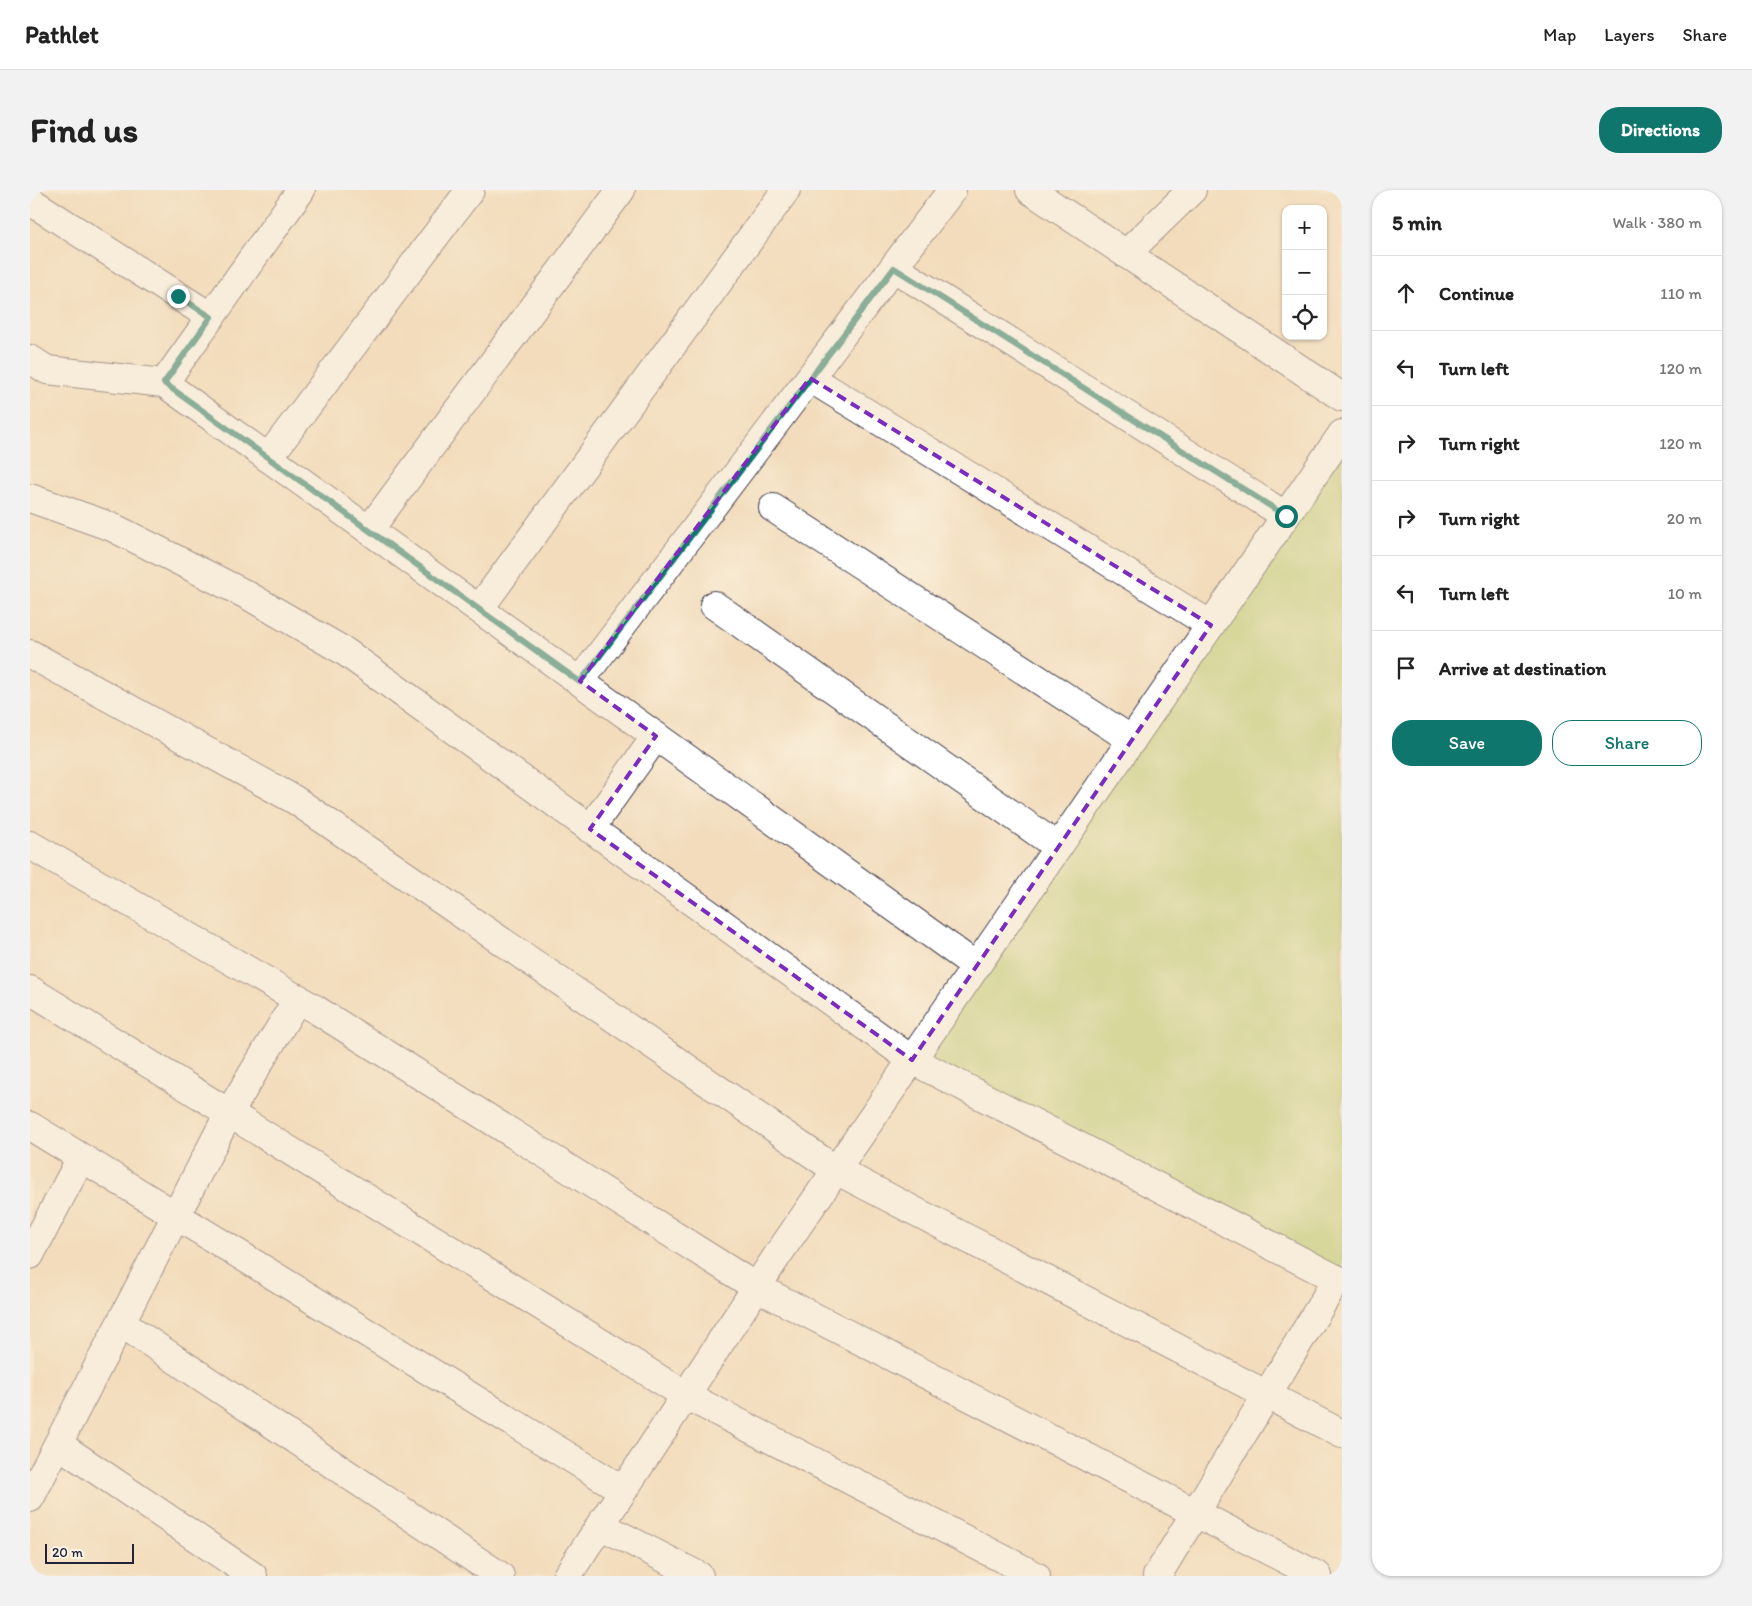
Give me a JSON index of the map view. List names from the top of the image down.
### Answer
{
  "scale_bar": "20 m",
  "page": {
    "header": "Pathlet",
    "nav": ["Map", "Layers", "Share"],
    "buttons": [
      "Directions",
      ["Save", "Share"]
    ],
    "title": "Find us",
    "heading": ["5 min", "Walk · 380 m"],
    "map_buttons": ["+", "−"],
    "list": [
      ["Continue", "110 m"],
      ["Turn left", "120 m"],
      ["Turn right", "120 m"],
      ["Turn right", "20 m"],
      ["Turn left", "10 m"],
      "Arrive at destination"
    ],
    "scale": "20 m"
  }
}
